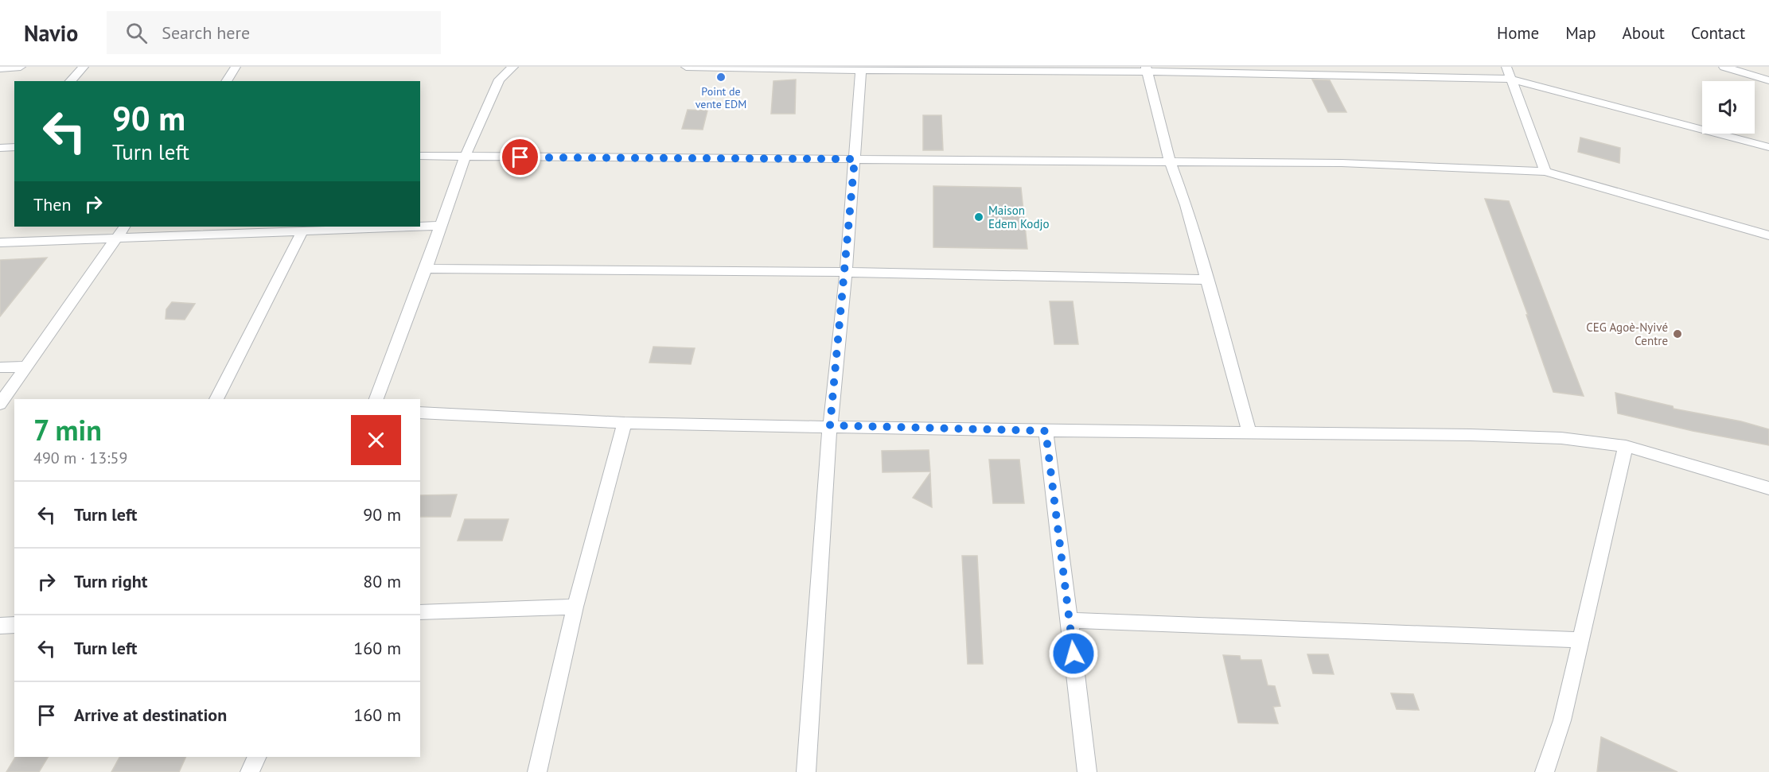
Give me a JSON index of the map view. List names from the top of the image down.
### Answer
{
  "places": ["Point de vente EDM", "Maison Edem Kodjo", "CEG Agoè-Nyivé Centre"],
  "page": {
    "header": "Navio",
    "search": "Search here",
    "nav": [
      "Home",
      "Map",
      "About",
      "Contact"
    ],
    "turn": ["90 m", "Turn left"],
    "then": "Then",
    "heading": ["7 min", "490 m · 13:59"],
    "list": [
      {
        "name": "Turn left",
        "value": "90 m"
      },
      {
        "name": "Turn right",
        "value": "80 m"
      },
      {
        "name": "Turn left",
        "value": "160 m"
      },
      {
        "name": "Arrive at destination",
        "value": "160 m"
      }
    ]
  }
}
